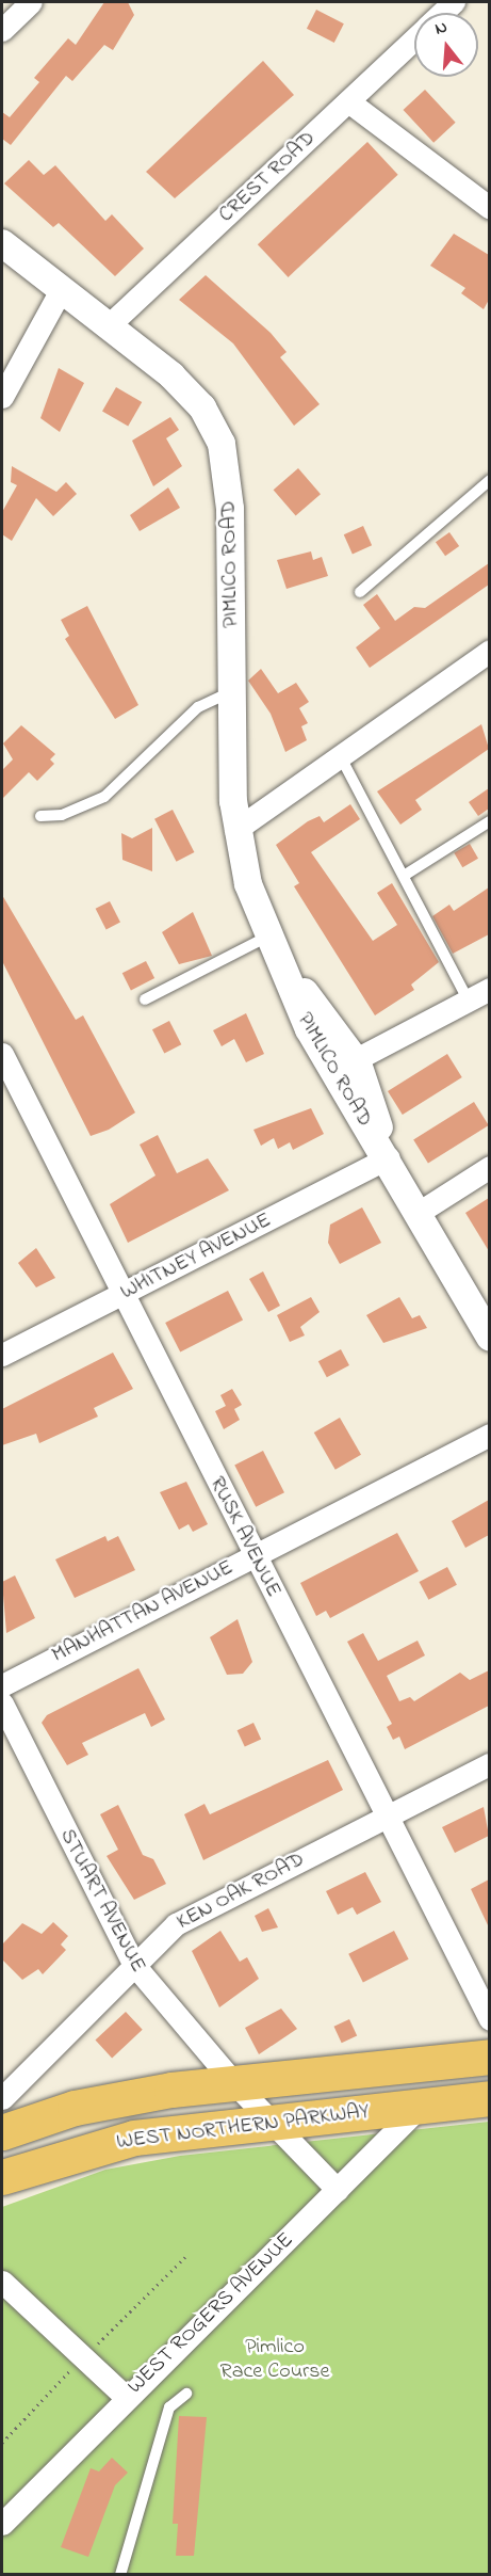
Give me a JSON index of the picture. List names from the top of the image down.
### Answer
{
  "streets": {
    "main road": ["WEST NORTHERN PARKWAY"],
    "street": [
      "CREST ROAD",
      "PIMLICO ROAD",
      "WHITNEY AVENUE",
      "RUSK AVENUE",
      "MANHATTAN AVENUE",
      "KEN OAK ROAD",
      "STUART AVENUE",
      "WEST ROGERS AVENUE"
    ]
  },
  "crossings": [
    ["CREST ROAD", "PIMLICO ROAD"],
    ["PIMLICO ROAD", "WHITNEY AVENUE"],
    ["WHITNEY AVENUE", "RUSK AVENUE"],
    ["RUSK AVENUE", "MANHATTAN AVENUE"],
    ["RUSK AVENUE", "KEN OAK ROAD"],
    ["KEN OAK ROAD", "STUART AVENUE"],
    ["STUART AVENUE", "WEST NORTHERN PARKWAY"],
    ["STUART AVENUE", "WEST ROGERS AVENUE"],
    ["WEST NORTHERN PARKWAY", "WEST ROGERS AVENUE"]
  ],
  "parks": ["Pimlico Race Course"],
  "north": "top"
}
